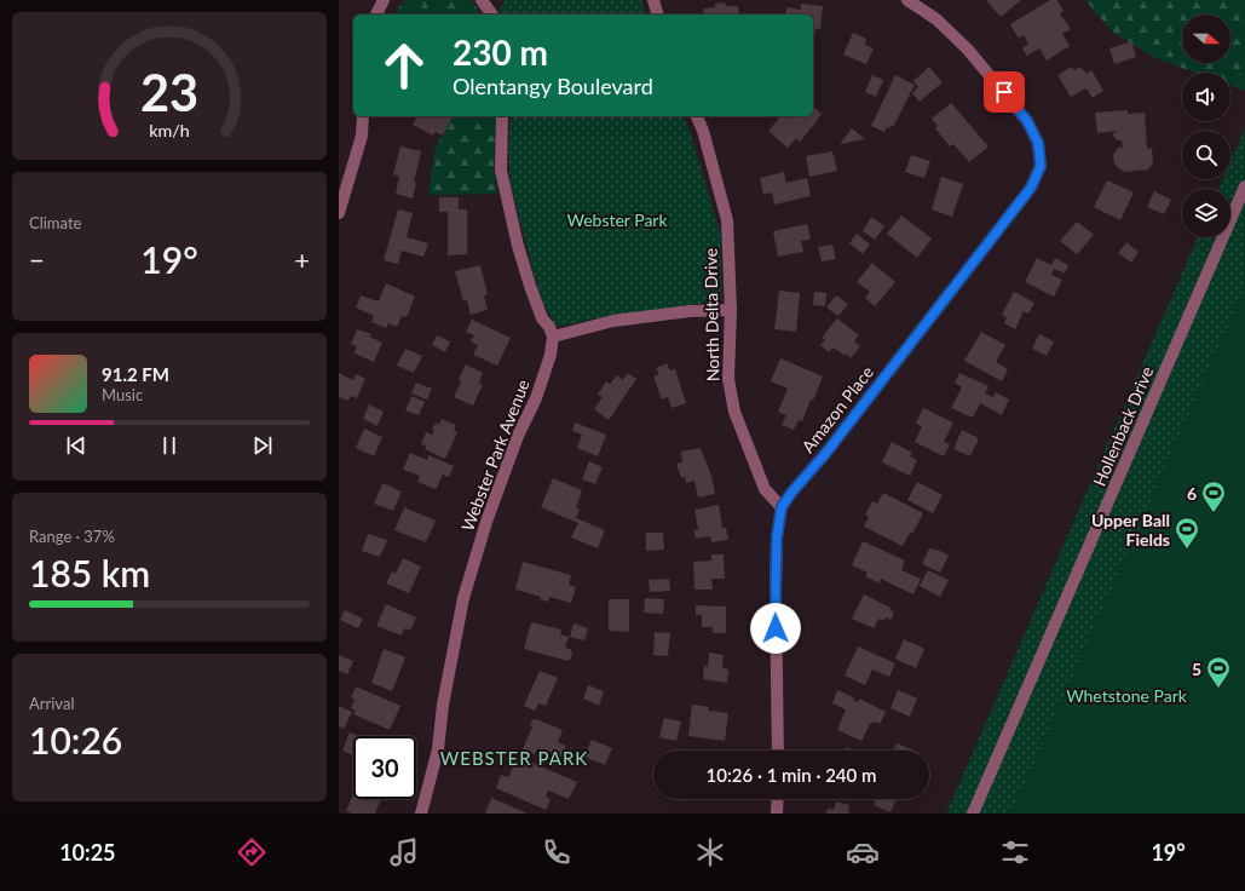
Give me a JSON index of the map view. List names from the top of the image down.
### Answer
{
  "streets": {
    "street": [
      "North Delta Drive",
      "Amazon Place",
      "Hollenback Drive",
      "Webster Park Avenue"
    ]
  },
  "crossings": [
    ["North Delta Drive", "Amazon Place"]
  ],
  "districts": ["WEBSTER PARK"],
  "parks": ["Webster Park", "Whetstone Park"],
  "places": {
    "sports": ["6", "Upper Ball Fields", "5"]
  },
  "north": "right",
  "page": {
    "turn": ["230 m", "Olentangy Boulevard"],
    "tile": [
      "Climate",
      ["Range · 37%", "185 km"],
      ["Arrival", "10:26"]
    ],
    "heat": ["−", "19°", "+"],
    "song": ["91.2 FM", "Music"],
    "limit": "30",
    "trip": "10:26 · 1 min · 240 m",
    "tabs": ["10:25", "19°"],
    "gauge": ["23", "km/h"]
  }
}
